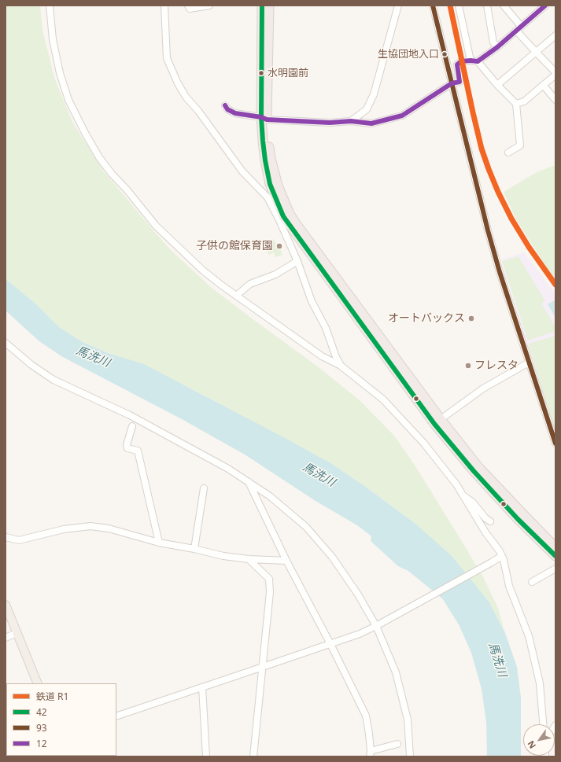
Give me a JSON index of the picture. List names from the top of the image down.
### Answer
{
  "water": ["馬洗川"],
  "places": [
    "生協団地入口",
    "水明園前",
    "子供の館保育園",
    "オートバックス",
    "フレスタ"
  ],
  "lines": [
    "rail line R1",
    "transit line 42",
    "transit line 93",
    "transit line 12"
  ],
  "legend": [
    "鉄道 R1",
    "42",
    "93",
    "12"
  ],
  "north": "bottom left"
}
